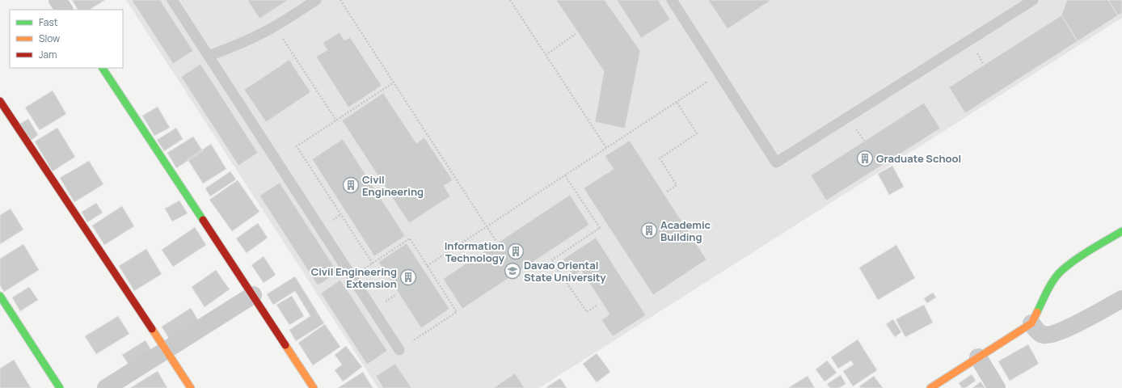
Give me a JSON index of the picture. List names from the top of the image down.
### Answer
{
  "places": {
    "building": [
      "Graduate School",
      "Civil Engineering",
      "Academic Building",
      "Information Technology",
      "Civil Engineering Extension"
    ],
    "school or university": ["Davao Oriental State University"]
  },
  "legend": ["Fast", "Slow", "Jam"]
}
